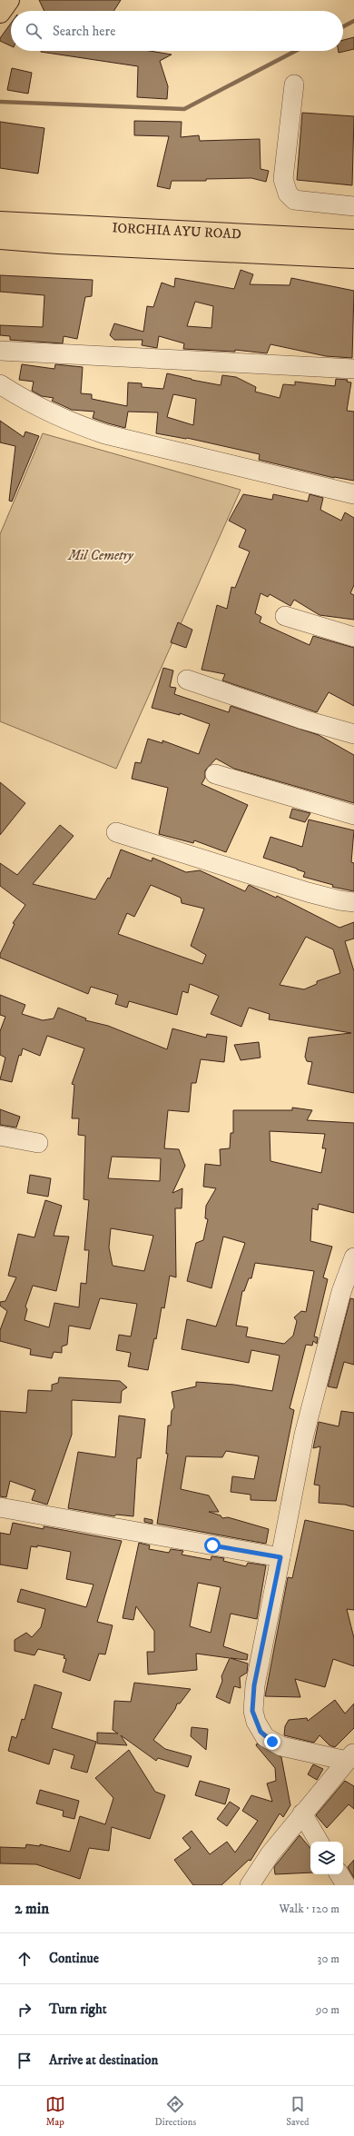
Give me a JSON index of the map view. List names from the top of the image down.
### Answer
{
  "streets": {
    "main road": ["IORCHIA AYU ROAD"]
  },
  "parks": ["Mil Cemetry"],
  "page": {
    "search": "Search here",
    "heading": ["2 min", "Walk · 120 m"],
    "list": [
      ["Continue", "30 m"],
      ["Turn right", "90 m"],
      "Arrive at destination"
    ],
    "nav": ["Map", "Directions", "Saved"]
  }
}
